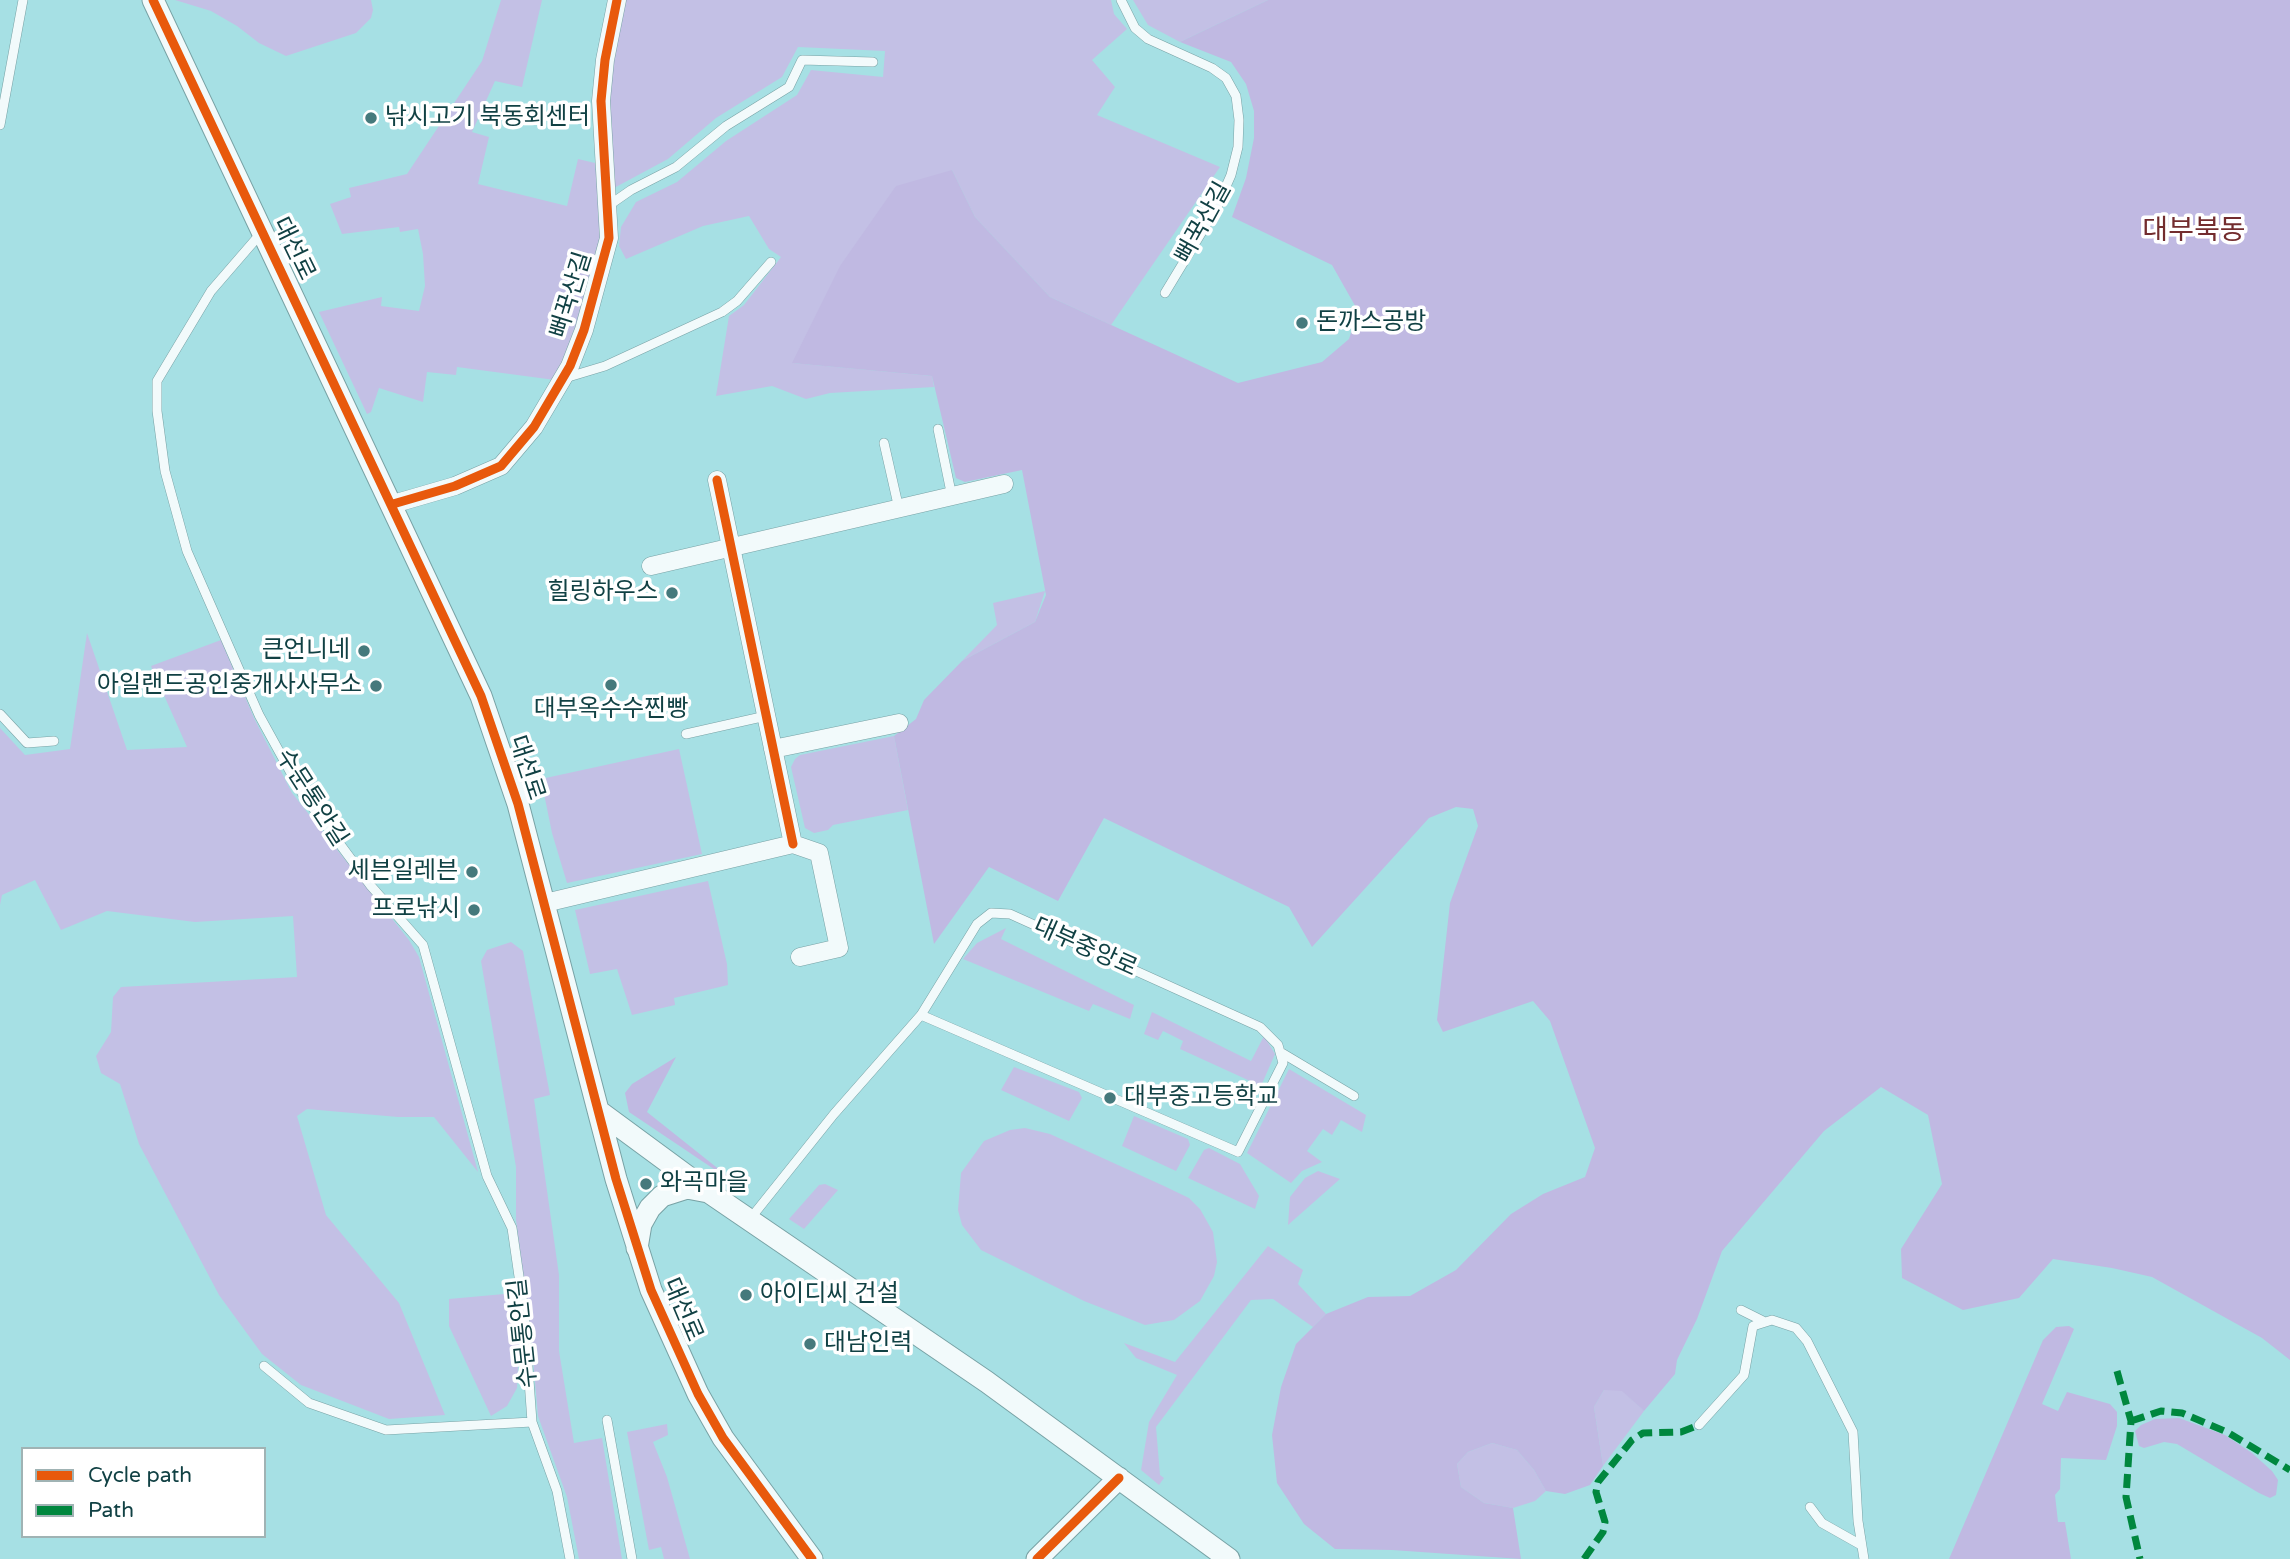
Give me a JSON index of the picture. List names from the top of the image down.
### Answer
{
  "streets": {
    "street": ["뻐꾹산길", "대선로"],
    "lane": ["수문통안길", "대부중앙로"]
  },
  "crossings": [
    ["뻐꾹산길", "대선로"],
    ["대선로", "수문통안길"]
  ],
  "districts": ["대부북동"],
  "places": [
    "낚시고기 북동회센터",
    "돈까스공방",
    "힐링하우스",
    "큰언니네",
    "대부옥수수찐빵",
    "아일랜드공인중개사사무소",
    "세븐일레븐",
    "프로낚시",
    "대부중고등학교",
    "와곡마을",
    "아이디씨 건설",
    "대남인력"
  ],
  "legend": ["Cycle path", "Path"]
}
